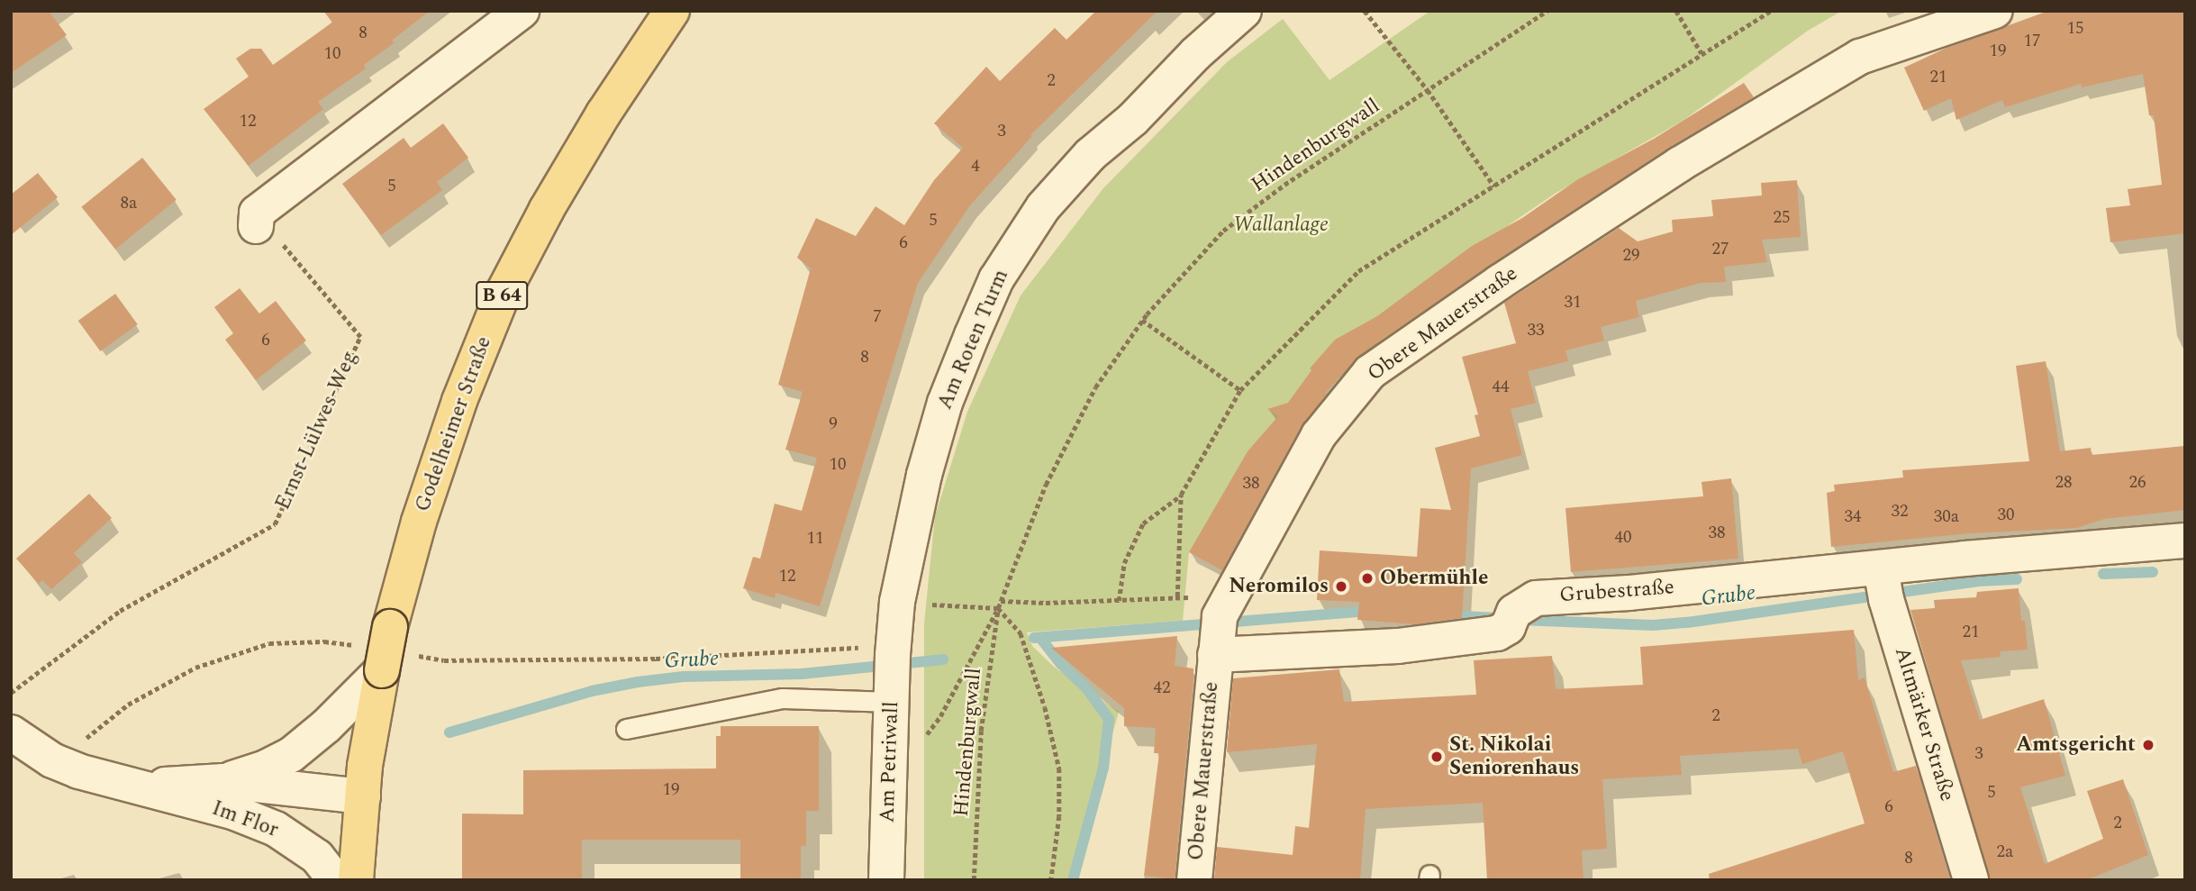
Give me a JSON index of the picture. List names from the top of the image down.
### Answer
{
  "streets": {
    "main road": ["B 64", "Godelheimer Straße"],
    "street": [
      "Obere Mauerstraße",
      "Am Roten Turm",
      "Grubestraße",
      "Altmärker Straße",
      "Am Petriwall",
      "Im Flor"
    ],
    "path": ["Hindenburgwall", "Ernst-Lülwes-Weg"]
  },
  "crossings": [
    ["Hindenburgwall", "Am Petriwall"],
    ["Obere Mauerstraße", "Grubestraße"],
    ["Am Roten Turm", "Am Petriwall"],
    ["Godelheimer Straße", "Im Flor"],
    ["Grubestraße", "Altmärker Straße"]
  ],
  "water": ["Grube"],
  "parks": ["Wallanlage"],
  "places": [
    "Obermühle",
    "Neromilos",
    "Amtsgericht",
    "St. Nikolai Seniorenhaus"
  ],
  "house_numbers": [
    "15",
    "8",
    "17",
    "19",
    "10",
    "21",
    "2",
    "12",
    "3",
    "4",
    "5",
    "8a",
    "25",
    "5",
    "6",
    "27",
    "29",
    "31",
    "7",
    "33",
    "6",
    "8",
    "44",
    "9",
    "10",
    "28",
    "26",
    "38",
    "32",
    "30",
    "34",
    "30a",
    "38",
    "40",
    "11",
    "12",
    "21",
    "42",
    "2",
    "3",
    "19",
    "5",
    "6",
    "2",
    "2a",
    "8"
  ]
}
